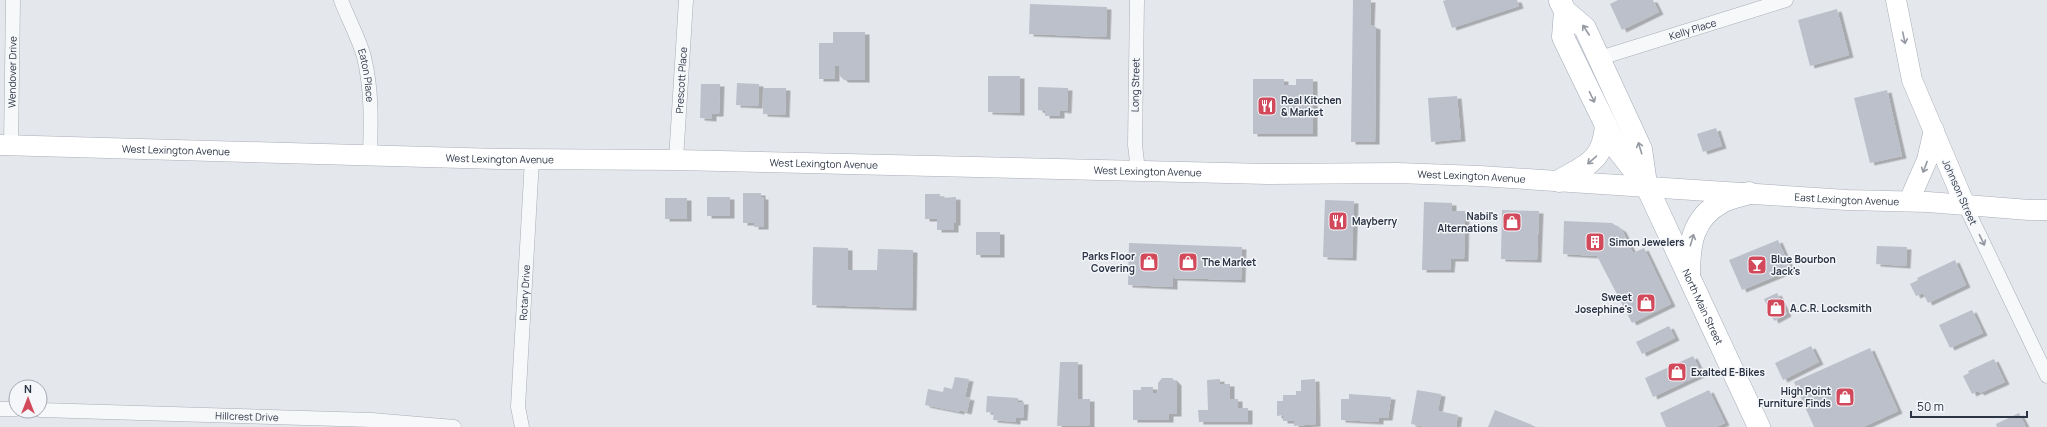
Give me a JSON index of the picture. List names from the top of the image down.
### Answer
{
  "streets": {
    "main road": ["North Main Street"],
    "street": [
      "Kelly Place",
      "Wendover Drive",
      "Eaton Place",
      "Prescott Place",
      "Long Street",
      "West Lexington Avenue",
      "Johnson Street",
      "East Lexington Avenue",
      "Rotary Drive",
      "Hillcrest Drive"
    ]
  },
  "crossings": [
    ["Kelly Place", "North Main Street"],
    ["Wendover Drive", "West Lexington Avenue"],
    ["Eaton Place", "West Lexington Avenue"],
    ["Prescott Place", "West Lexington Avenue"],
    ["Long Street", "West Lexington Avenue"],
    ["West Lexington Avenue", "East Lexington Avenue"],
    ["West Lexington Avenue", "Rotary Drive"],
    ["West Lexington Avenue", "North Main Street"],
    ["Johnson Street", "East Lexington Avenue"],
    ["East Lexington Avenue", "North Main Street"]
  ],
  "one_way": ["Johnson Street"],
  "places": {
    "restaurant": ["Real Kitchen & Market", "Mayberry"],
    "shop": [
      "Nabil's Alternations",
      "Parks Floor Covering",
      "The Market",
      "Sweet Josephine's",
      "A.C.R. Locksmith",
      "Exalted E-Bikes",
      "High Point Furniture Finds"
    ],
    "building": ["Simon Jewelers"],
    "bar": ["Blue Bourbon Jack's"]
  },
  "scale_bar": "50 m",
  "north": "top"
}
